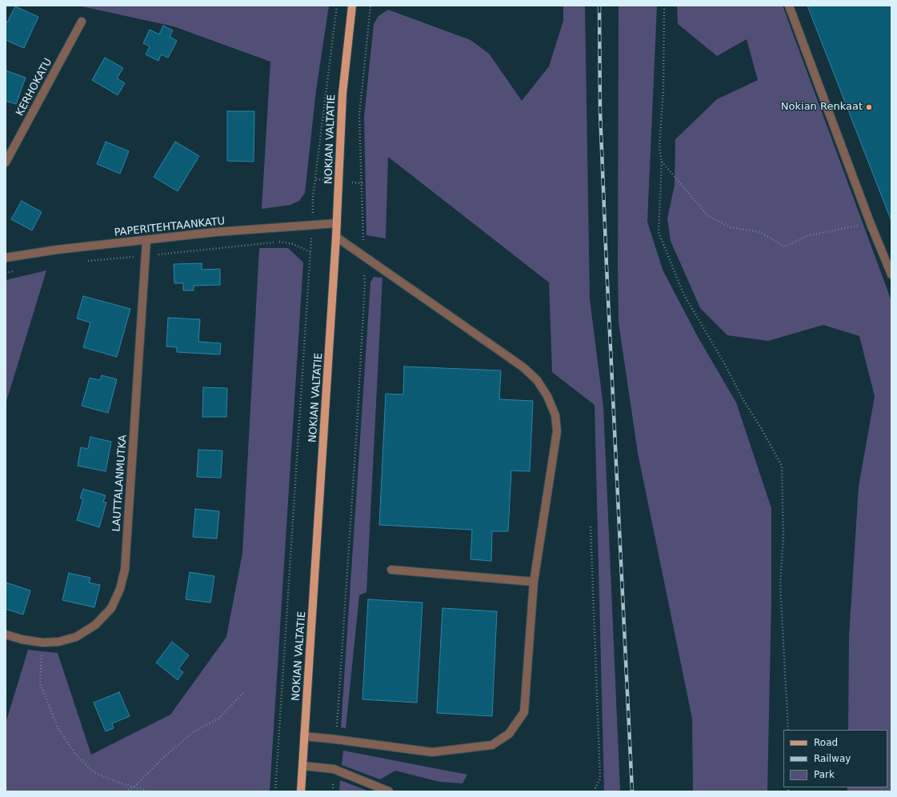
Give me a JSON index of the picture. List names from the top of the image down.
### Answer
{
  "streets": {
    "main road": ["NOKIAN VALTATIE"],
    "street": ["KERHOKATU", "PAPERITEHTAANKATU", "LAUTTALANMUTKA"]
  },
  "crossings": [
    ["NOKIAN VALTATIE", "PAPERITEHTAANKATU"],
    ["PAPERITEHTAANKATU", "LAUTTALANMUTKA"]
  ],
  "places": ["Nokian Renkaat"],
  "legend": ["Road", "Railway", "Park"]
}
